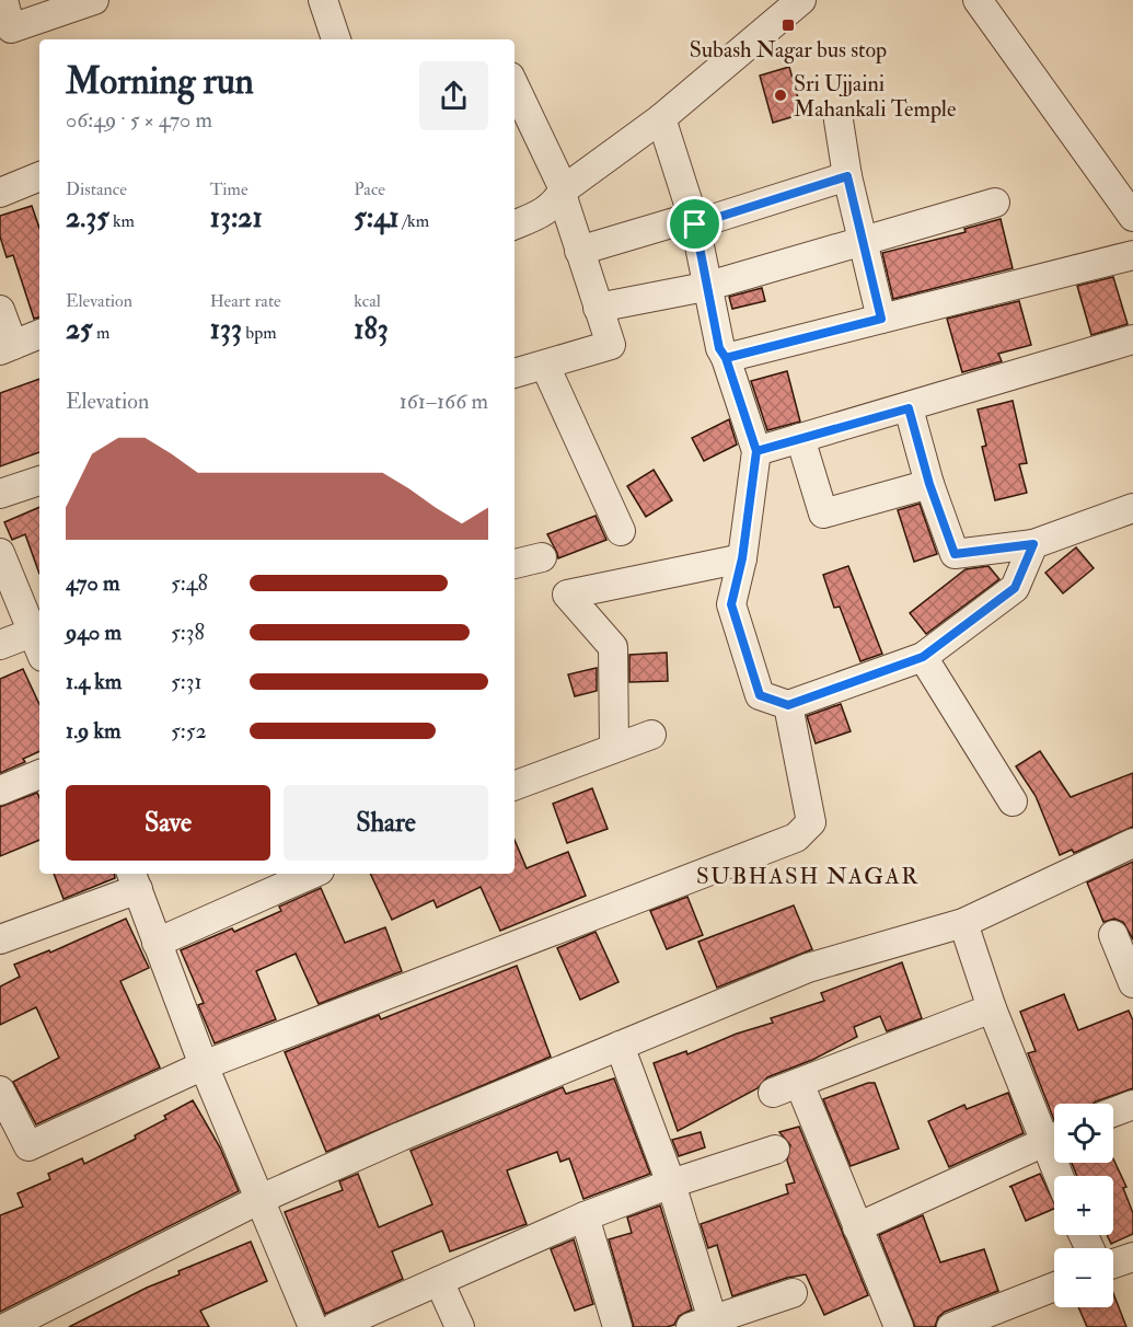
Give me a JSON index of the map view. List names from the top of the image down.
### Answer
{
  "districts": ["SUBHASH NAGAR"],
  "places": {
    "transit": ["Subash Nagar bus stop"],
    "other": ["Sri Ujjaini Mahankali Temple"]
  },
  "page": {
    "heading": ["Morning run", "06:49 · 5 × 470 m"],
    "stats": [
      ["Distance", "2.35 km"],
      ["Time", "13:21"],
      ["Pace", "5:41 /km"],
      ["Elevation", "25 m"],
      ["Heart rate", "133 bpm"],
      ["kcal", "183"]
    ],
    "chart": ["Elevation", "161–166 m"],
    "list": [
      {
        "name": "470 m",
        "note": "5:48"
      },
      {
        "name": "940 m",
        "note": "5:38"
      },
      {
        "name": "1.4 km",
        "note": "5:31"
      },
      {
        "name": "1.9 km",
        "note": "5:52"
      }
    ],
    "buttons": ["Save", "Share"],
    "map_buttons": ["+", "−"]
  }
}
